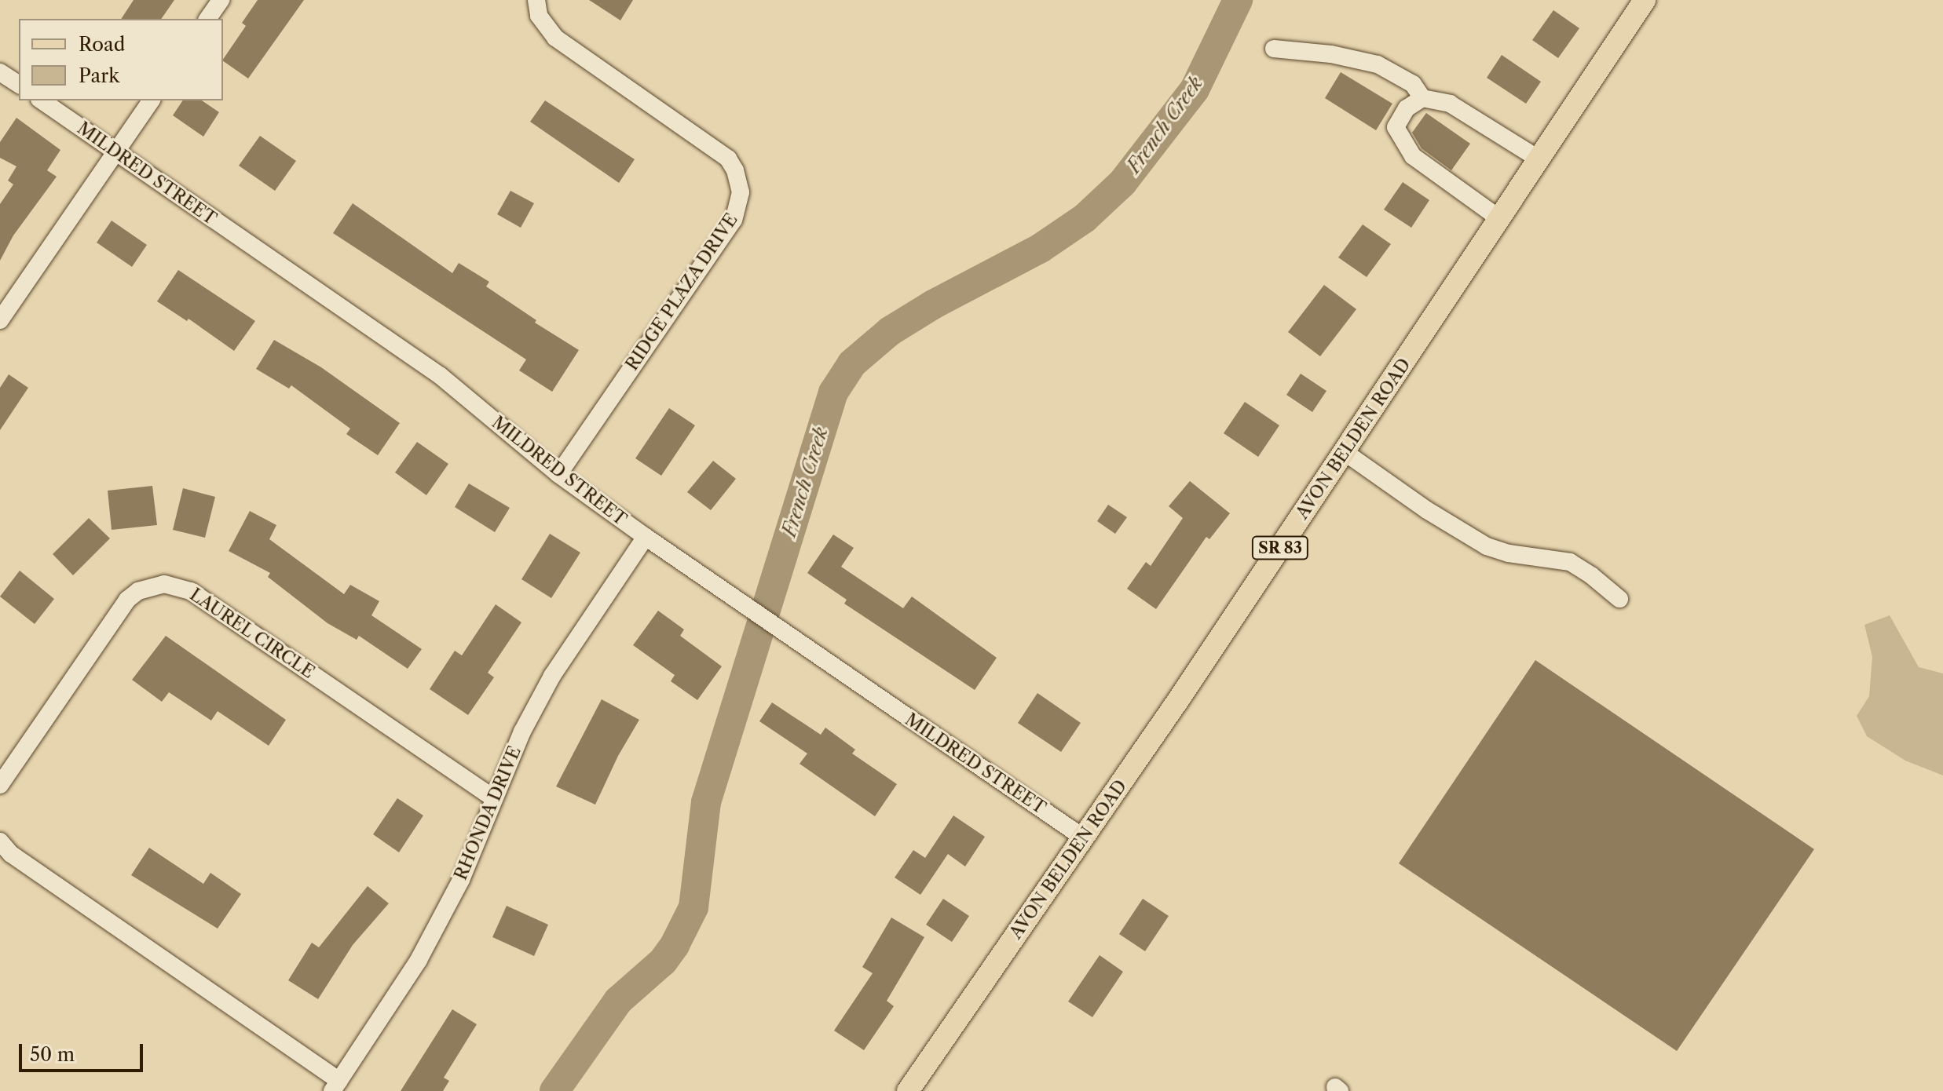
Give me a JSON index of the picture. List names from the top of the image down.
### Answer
{
  "streets": {
    "main road": ["AVON BELDEN ROAD", "SR 83"],
    "street": [
      "MILDRED STREET",
      "RIDGE PLAZA DRIVE",
      "LAUREL CIRCLE",
      "RHONDA DRIVE"
    ]
  },
  "crossings": [
    ["MILDRED STREET", "RIDGE PLAZA DRIVE"],
    ["MILDRED STREET", "AVON BELDEN ROAD"],
    ["MILDRED STREET", "RHONDA DRIVE"],
    ["LAUREL CIRCLE", "RHONDA DRIVE"]
  ],
  "water": ["French Creek"],
  "legend": ["Road", "Park"],
  "scale_bar": "50 m"
}
